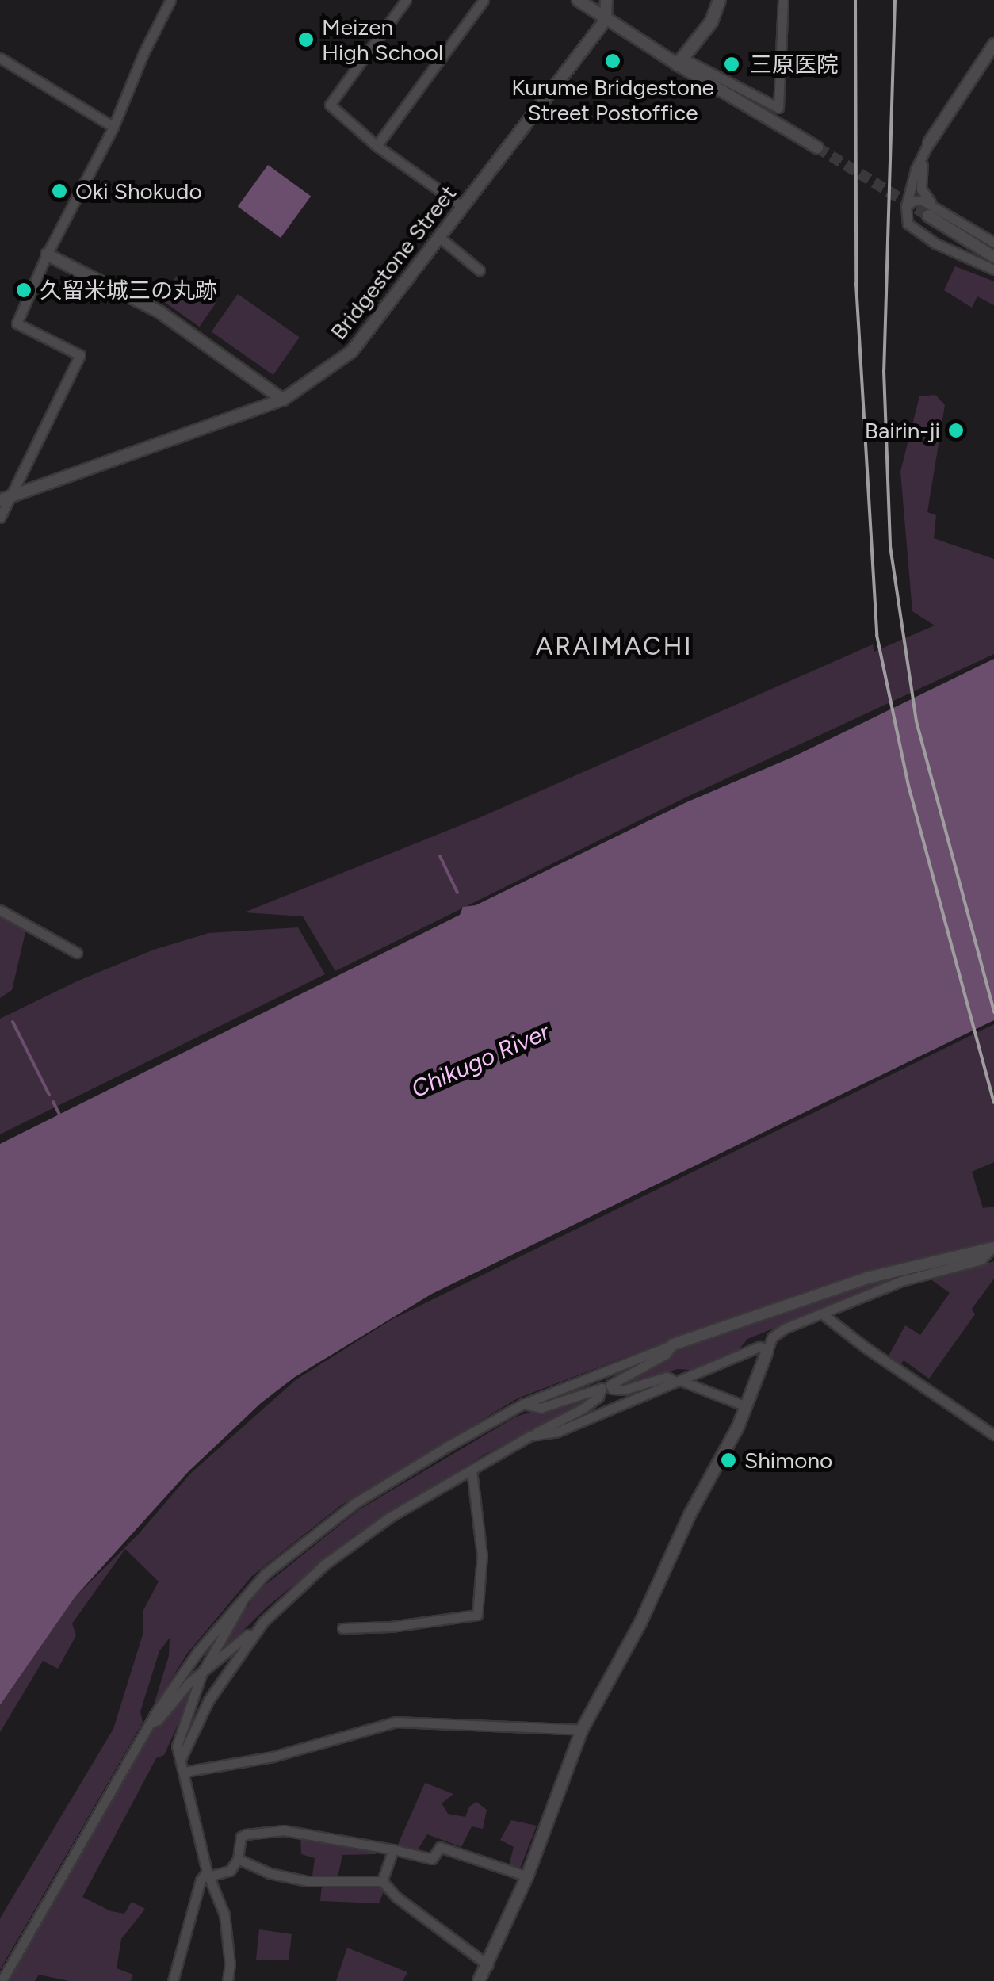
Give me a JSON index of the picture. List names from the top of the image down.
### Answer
{
  "streets": {
    "street": ["Bridgestone Street"]
  },
  "districts": ["ARAIMACHI"],
  "water": ["Chikugo River"],
  "places": [
    "Meizen High School",
    "Kurume Bridgestone Street Postoffice",
    "三原医院",
    "Oki Shokudo",
    "久留米城三の丸跡",
    "Bairin-ji",
    "Shimono"
  ]
}
